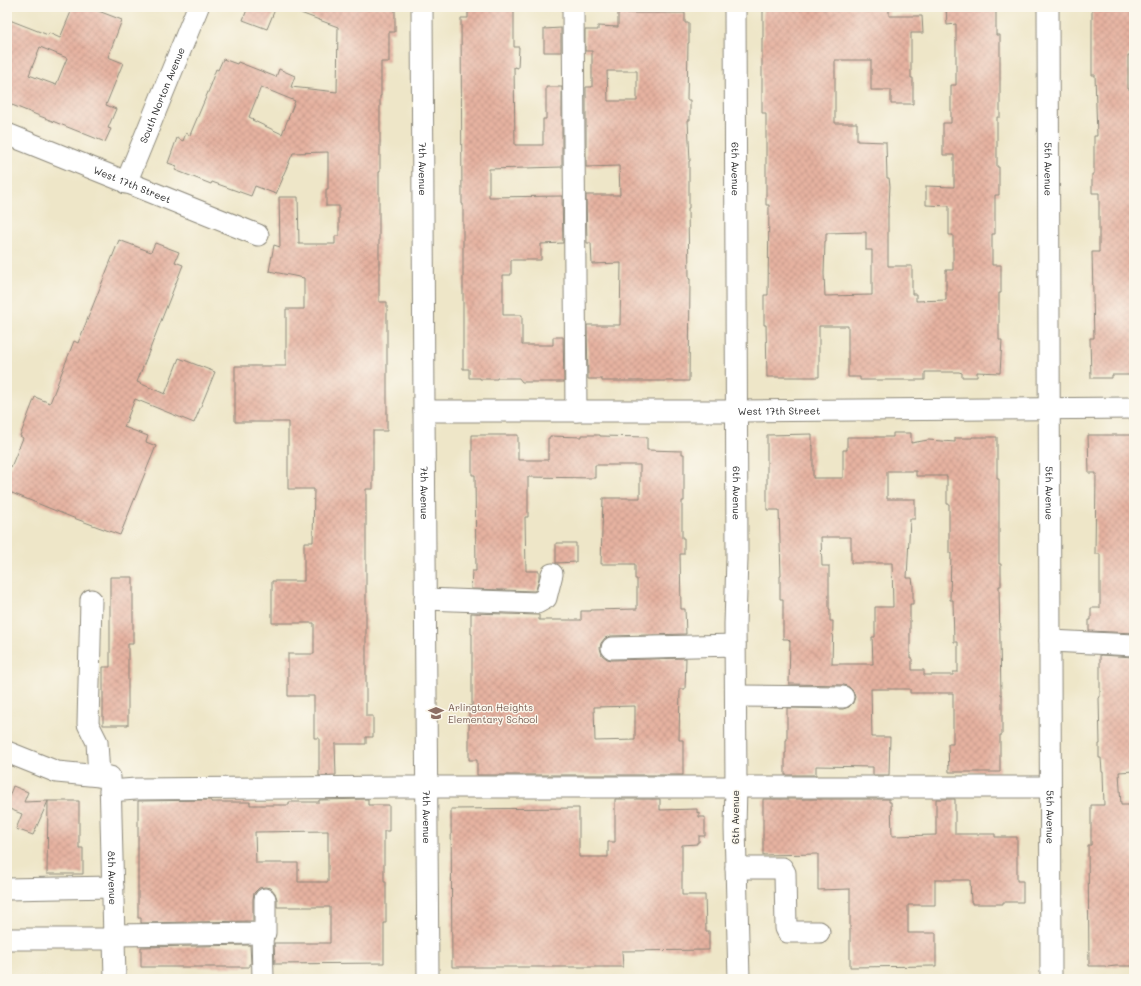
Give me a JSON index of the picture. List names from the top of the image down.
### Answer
{
  "streets": {
    "street": [
      "South Norton Avenue",
      "7th Avenue",
      "6th Avenue",
      "5th Avenue",
      "West 17th Street",
      "8th Avenue"
    ]
  },
  "crossings": [
    ["South Norton Avenue", "West 17th Street"],
    ["7th Avenue", "West 17th Street"],
    ["6th Avenue", "West 17th Street"],
    ["5th Avenue", "West 17th Street"]
  ],
  "places": {
    "school or university": ["Arlington Heights Elementary School"]
  }
}
